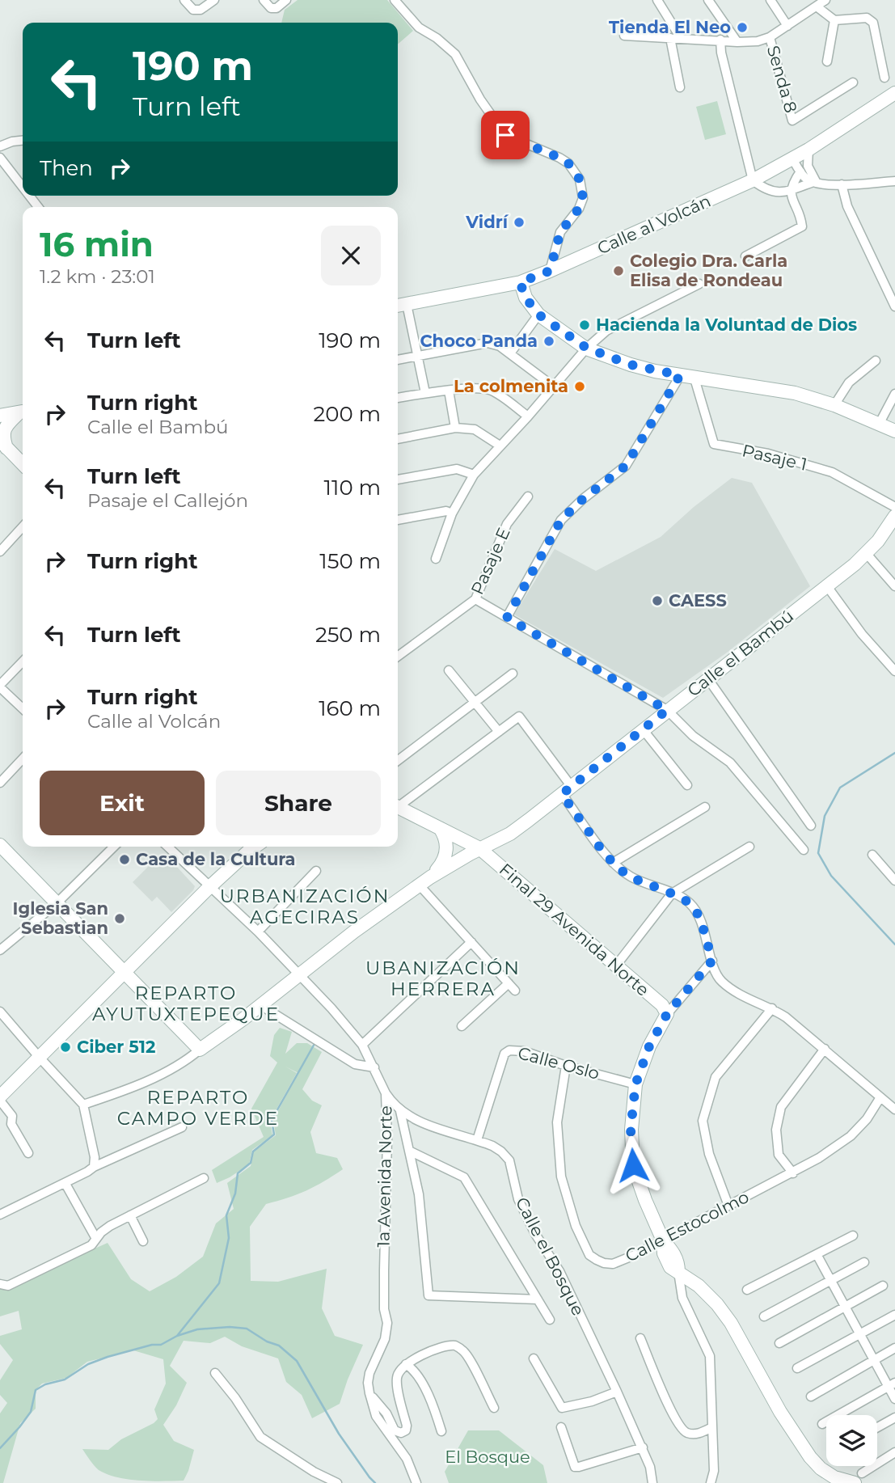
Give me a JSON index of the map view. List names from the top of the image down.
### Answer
{
  "streets": {
    "street": [
      "Senda 8",
      "Calle al Volcán",
      "Pasaje 1",
      "Pasaje E",
      "Calle el Bambú",
      "Final 29 Avenida Norte",
      "Calle Oslo",
      "1a Avenida Norte",
      "Calle Estocolmo",
      "Calle el Bosque"
    ]
  },
  "crossings": [
    ["Calle el Bambú", "Final 29 Avenida Norte"],
    ["Calle el Bambú", "1a Avenida Norte"],
    ["Calle Oslo", "Calle Estocolmo"],
    ["Calle Oslo", "Calle el Bosque"],
    ["1a Avenida Norte", "Calle el Bosque"]
  ],
  "districts": [
    "URBANIZACIÓN AGECIRAS",
    "UBANIZACIÓN HERRERA",
    "REPARTO AYUTUXTEPEQUE",
    "REPARTO CAMPO VERDE"
  ],
  "parks": ["El Bosque"],
  "places": [
    "Tienda El Neo",
    "Vidrí",
    "Colegio Dra. Carla Elisa de Rondeau",
    "Hacienda la Voluntad de Dios",
    "Choco Panda",
    "La colmenita",
    "CAESS",
    "Casa de la Cultura",
    "Iglesia San Sebastian",
    "Ciber 512"
  ],
  "page": {
    "turn": ["190 m", "Turn left"],
    "then": "Then",
    "heading": ["16 min", "1.2 km · 23:01"],
    "list": [
      {
        "name": "Turn left",
        "value": "190 m"
      },
      {
        "name": "Turn right",
        "note": "Calle el Bambú",
        "value": "200 m"
      },
      {
        "name": "Turn left",
        "note": "Pasaje el Callejón",
        "value": "110 m"
      },
      {
        "name": "Turn right",
        "value": "150 m"
      },
      {
        "name": "Turn left",
        "value": "250 m"
      },
      {
        "name": "Turn right",
        "note": "Calle al Volcán",
        "value": "160 m"
      }
    ],
    "buttons": ["Exit", "Share"]
  }
}
